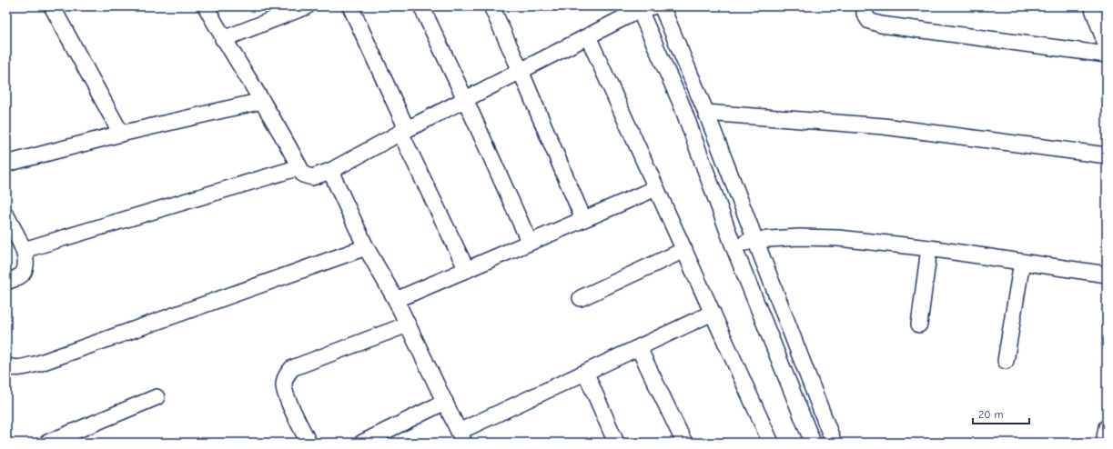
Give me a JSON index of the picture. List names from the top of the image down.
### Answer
{
  "scale_bar": "20 m"
}
